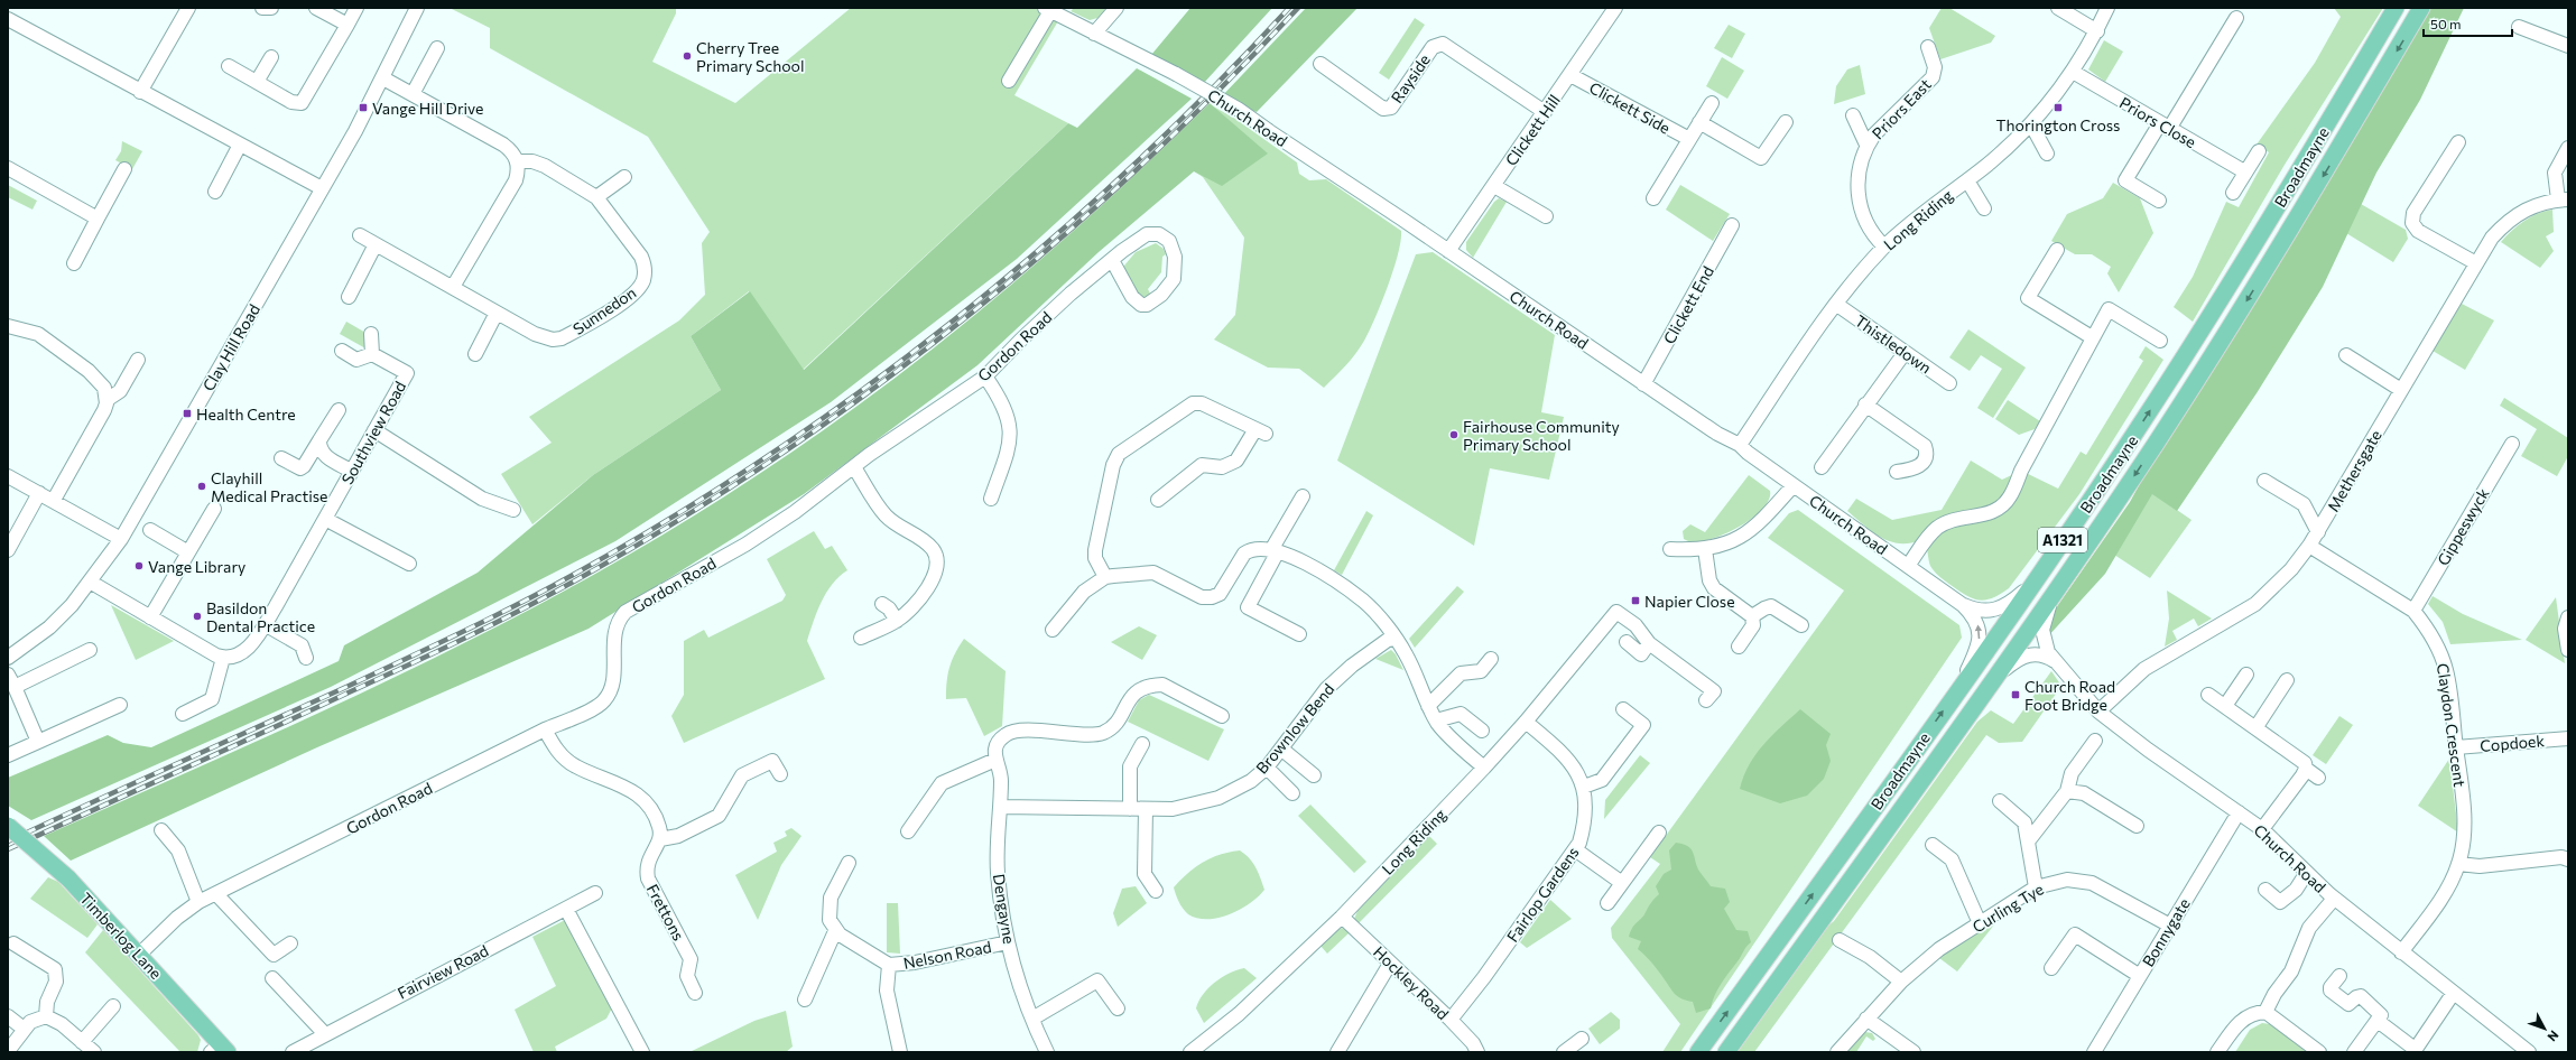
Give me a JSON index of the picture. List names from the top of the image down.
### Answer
{
  "streets": {
    "main road": ["Broadmayne", "A1321", "Timberlog Lane"],
    "street": [
      "Rayside",
      "Clickett Side",
      "Priors East",
      "Church Road",
      "Priors Close",
      "Clickett Hill",
      "Long Riding",
      "Clickett End",
      "Sunnedon",
      "Thistledown",
      "Gordon Road",
      "Clay Hill Road",
      "Southview Road",
      "Methersgate",
      "Gippeswyck",
      "Claydon Crescent",
      "Brownlow Bend",
      "Copdoek",
      "Fairlop Gardens",
      "Curling Tye",
      "Dengayne",
      "Frettons",
      "Bonnygate",
      "Nelson Road",
      "Fairview Road",
      "Hockley Road"
    ]
  },
  "crossings": [
    ["Rayside", "Clickett Hill"],
    ["Clickett Side", "Clickett Hill"],
    ["Priors East", "Long Riding"],
    ["Church Road", "Clickett Hill"],
    ["Church Road", "Broadmayne"],
    ["Church Road", "Long Riding"],
    ["Church Road", "Clickett End"],
    ["Church Road", "Methersgate"],
    ["Church Road", "Claydon Crescent"],
    ["Church Road", "Bonnygate"],
    ["Priors Close", "Long Riding"],
    ["Long Riding", "Thistledown"],
    ["Long Riding", "Fairlop Gardens"],
    ["Long Riding", "Hockley Road"],
    ["Gordon Road", "Timberlog Lane"],
    ["Methersgate", "Claydon Crescent"],
    ["Gippeswyck", "Claydon Crescent"],
    ["Claydon Crescent", "Copdoek"],
    ["Brownlow Bend", "Dengayne"],
    ["Fairlop Gardens", "Hockley Road"],
    ["Curling Tye", "Bonnygate"],
    ["Dengayne", "Nelson Road"]
  ],
  "places": {
    "other": [
      "Cherry Tree Primary School",
      "Fairhouse Community Primary School",
      "Clayhill Medical Practise",
      "Vange Library",
      "Basildon Dental Practice"
    ],
    "transit": [
      "Vange Hill Drive",
      "Thorington Cross",
      "Health Centre",
      "Napier Close",
      "Church Road Foot Bridge"
    ]
  },
  "scale_bar": "50 m",
  "north": "bottom right"
}
